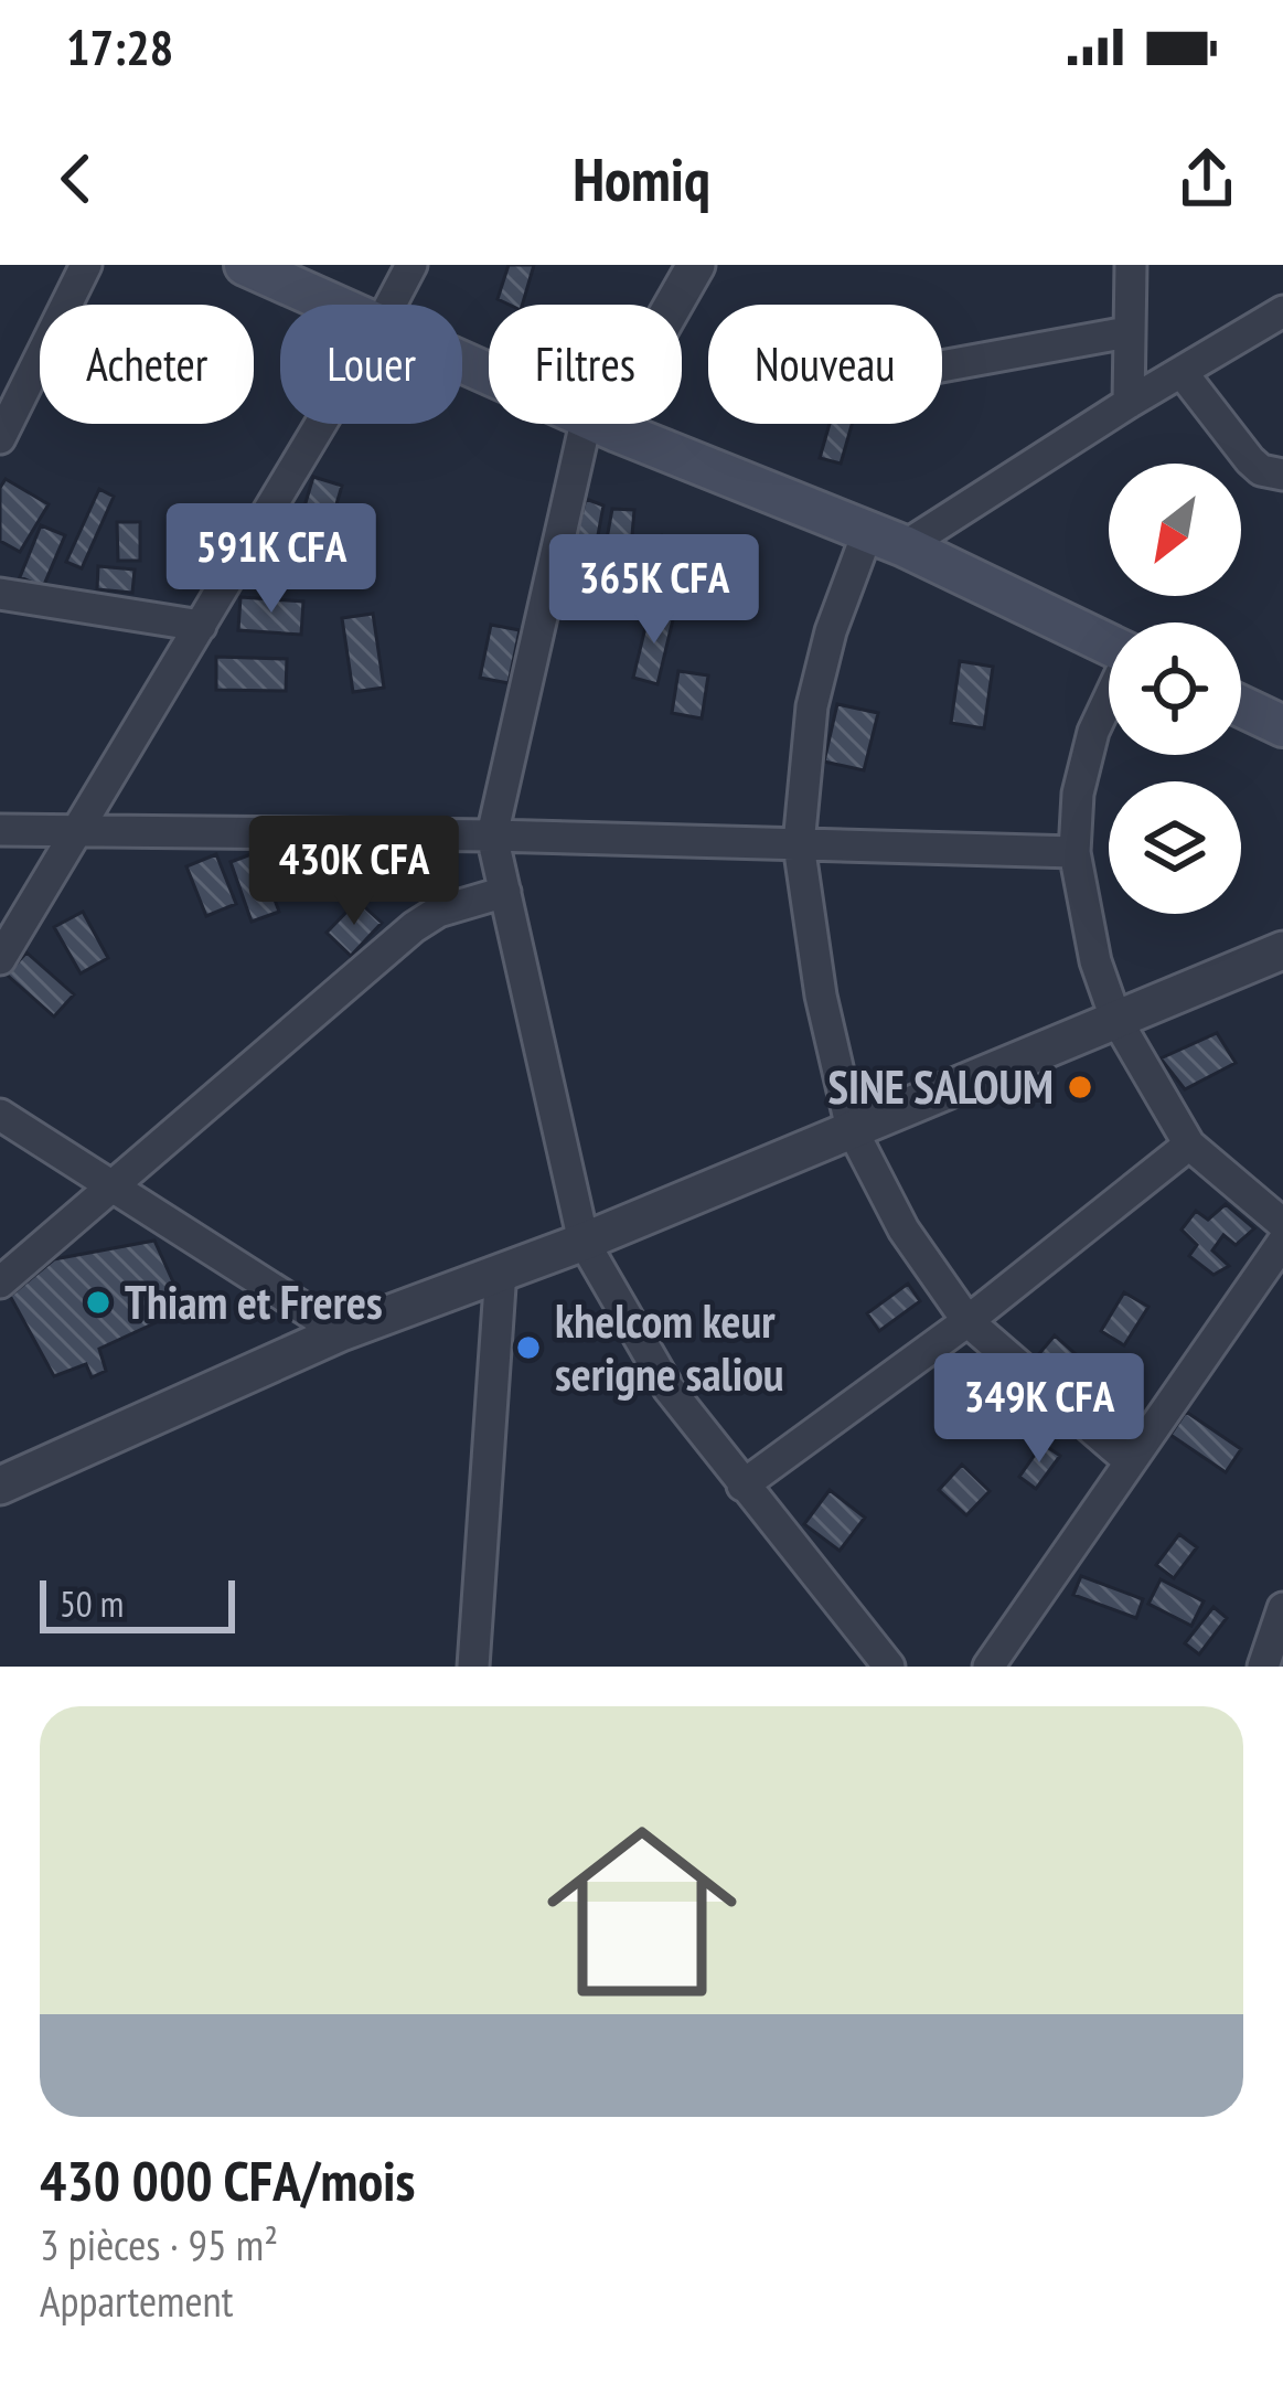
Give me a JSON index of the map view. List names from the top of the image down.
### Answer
{
  "places": ["SINE SALOUM", "Thiam et Freres", "khelcom keur serigne saliou"],
  "scale_bar": "50 m",
  "north": "bottom left",
  "page": {
    "status": "17:28",
    "header": "Homiq",
    "chip": [
      "Acheter",
      "Louer",
      "Filtres",
      "Nouveau"
    ],
    "price": [
      "591K CFA",
      "365K CFA",
      "430K CFA",
      "349K CFA"
    ],
    "scale": "50 m",
    "list": [
      {
        "name": "430 000 CFA/mois",
        "note": "3 pièces · 95 m² · Appartement"
      }
    ]
  }
}
